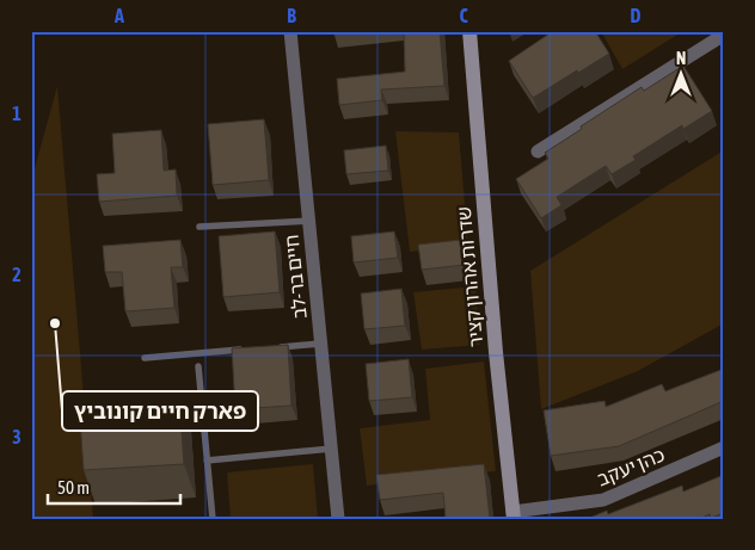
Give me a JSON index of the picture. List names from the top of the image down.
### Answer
{
  "streets": {
    "street": ["חיים בר-לב", "שדרות אהרון קציר", "כהן יעקב"]
  },
  "crossings": [
    ["שדרות אהרון קציר", "כהן יעקב"]
  ],
  "places": ["פארק חיים קונוביץ"],
  "scale_bar": "50 m",
  "north": "top",
  "grid": {
    "columns": [
      "A",
      "B",
      "C",
      "D"
    ],
    "rows": ["1", "2", "3"]
  }
}
